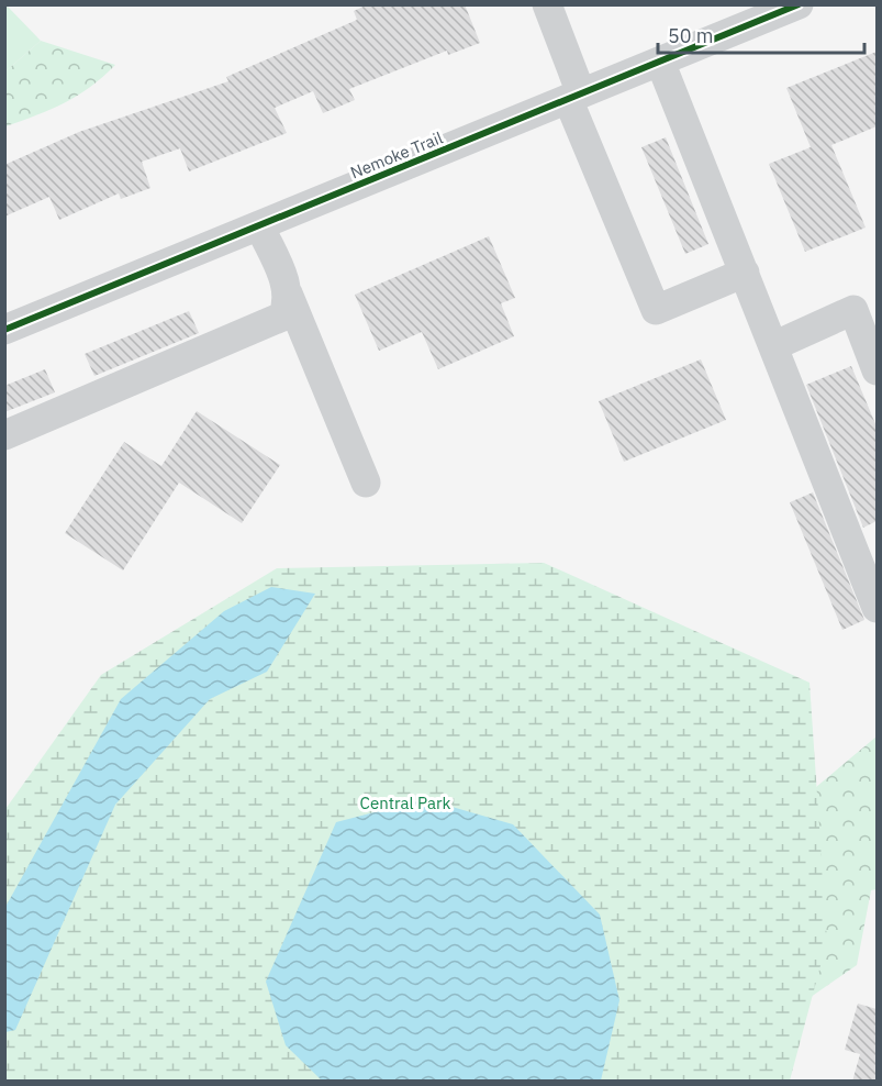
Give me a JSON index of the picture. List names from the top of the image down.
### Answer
{
  "streets": {
    "street": ["Nemoke Trail"]
  },
  "parks": ["Central Park"],
  "scale_bar": "50 m"
}
